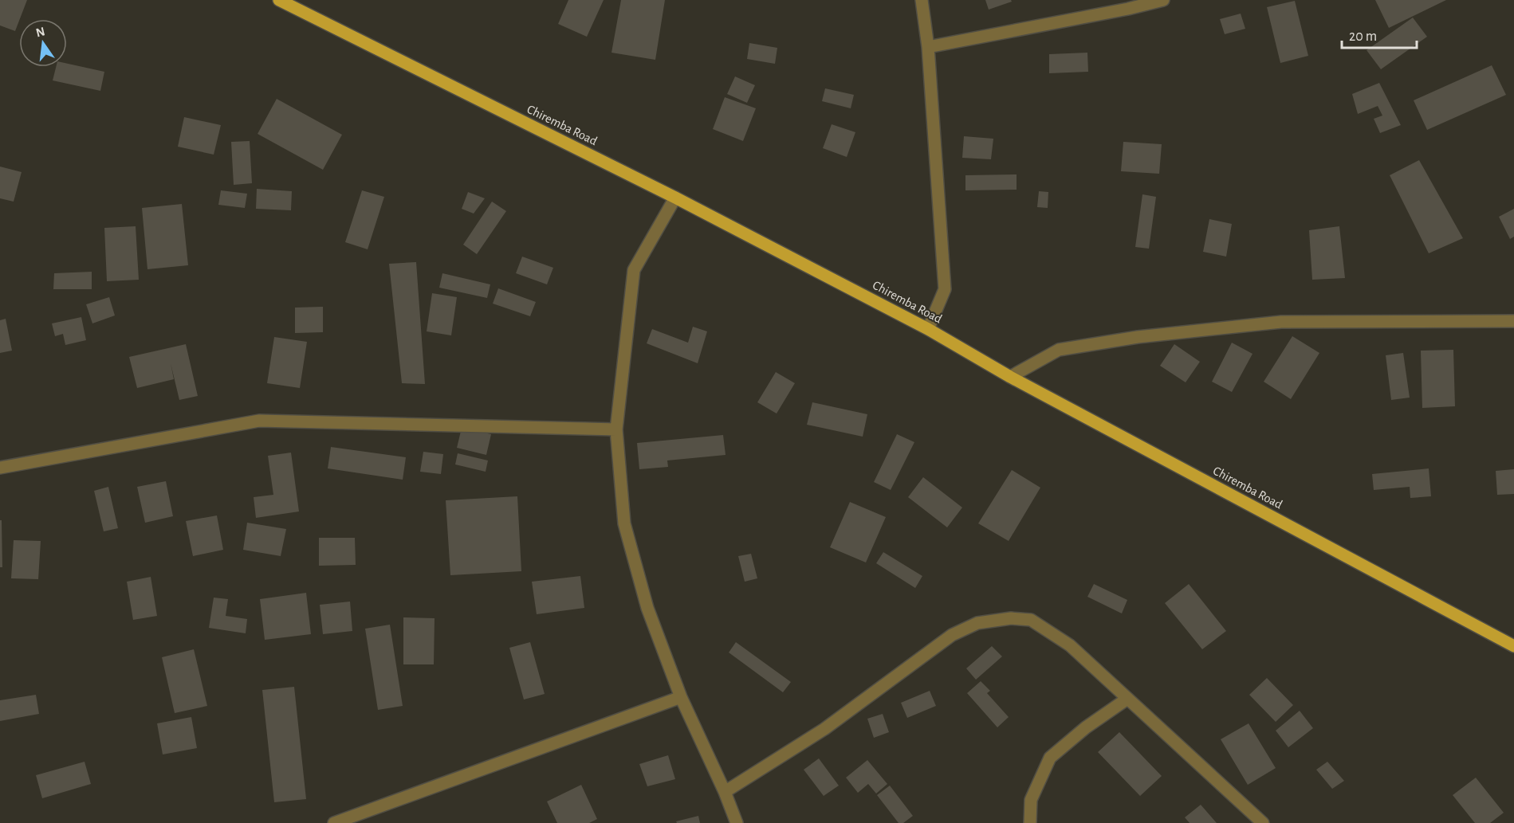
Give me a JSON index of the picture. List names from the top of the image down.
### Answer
{
  "streets": {
    "main road": ["Chiremba Road"]
  },
  "scale_bar": "20 m",
  "north": "top"
}
